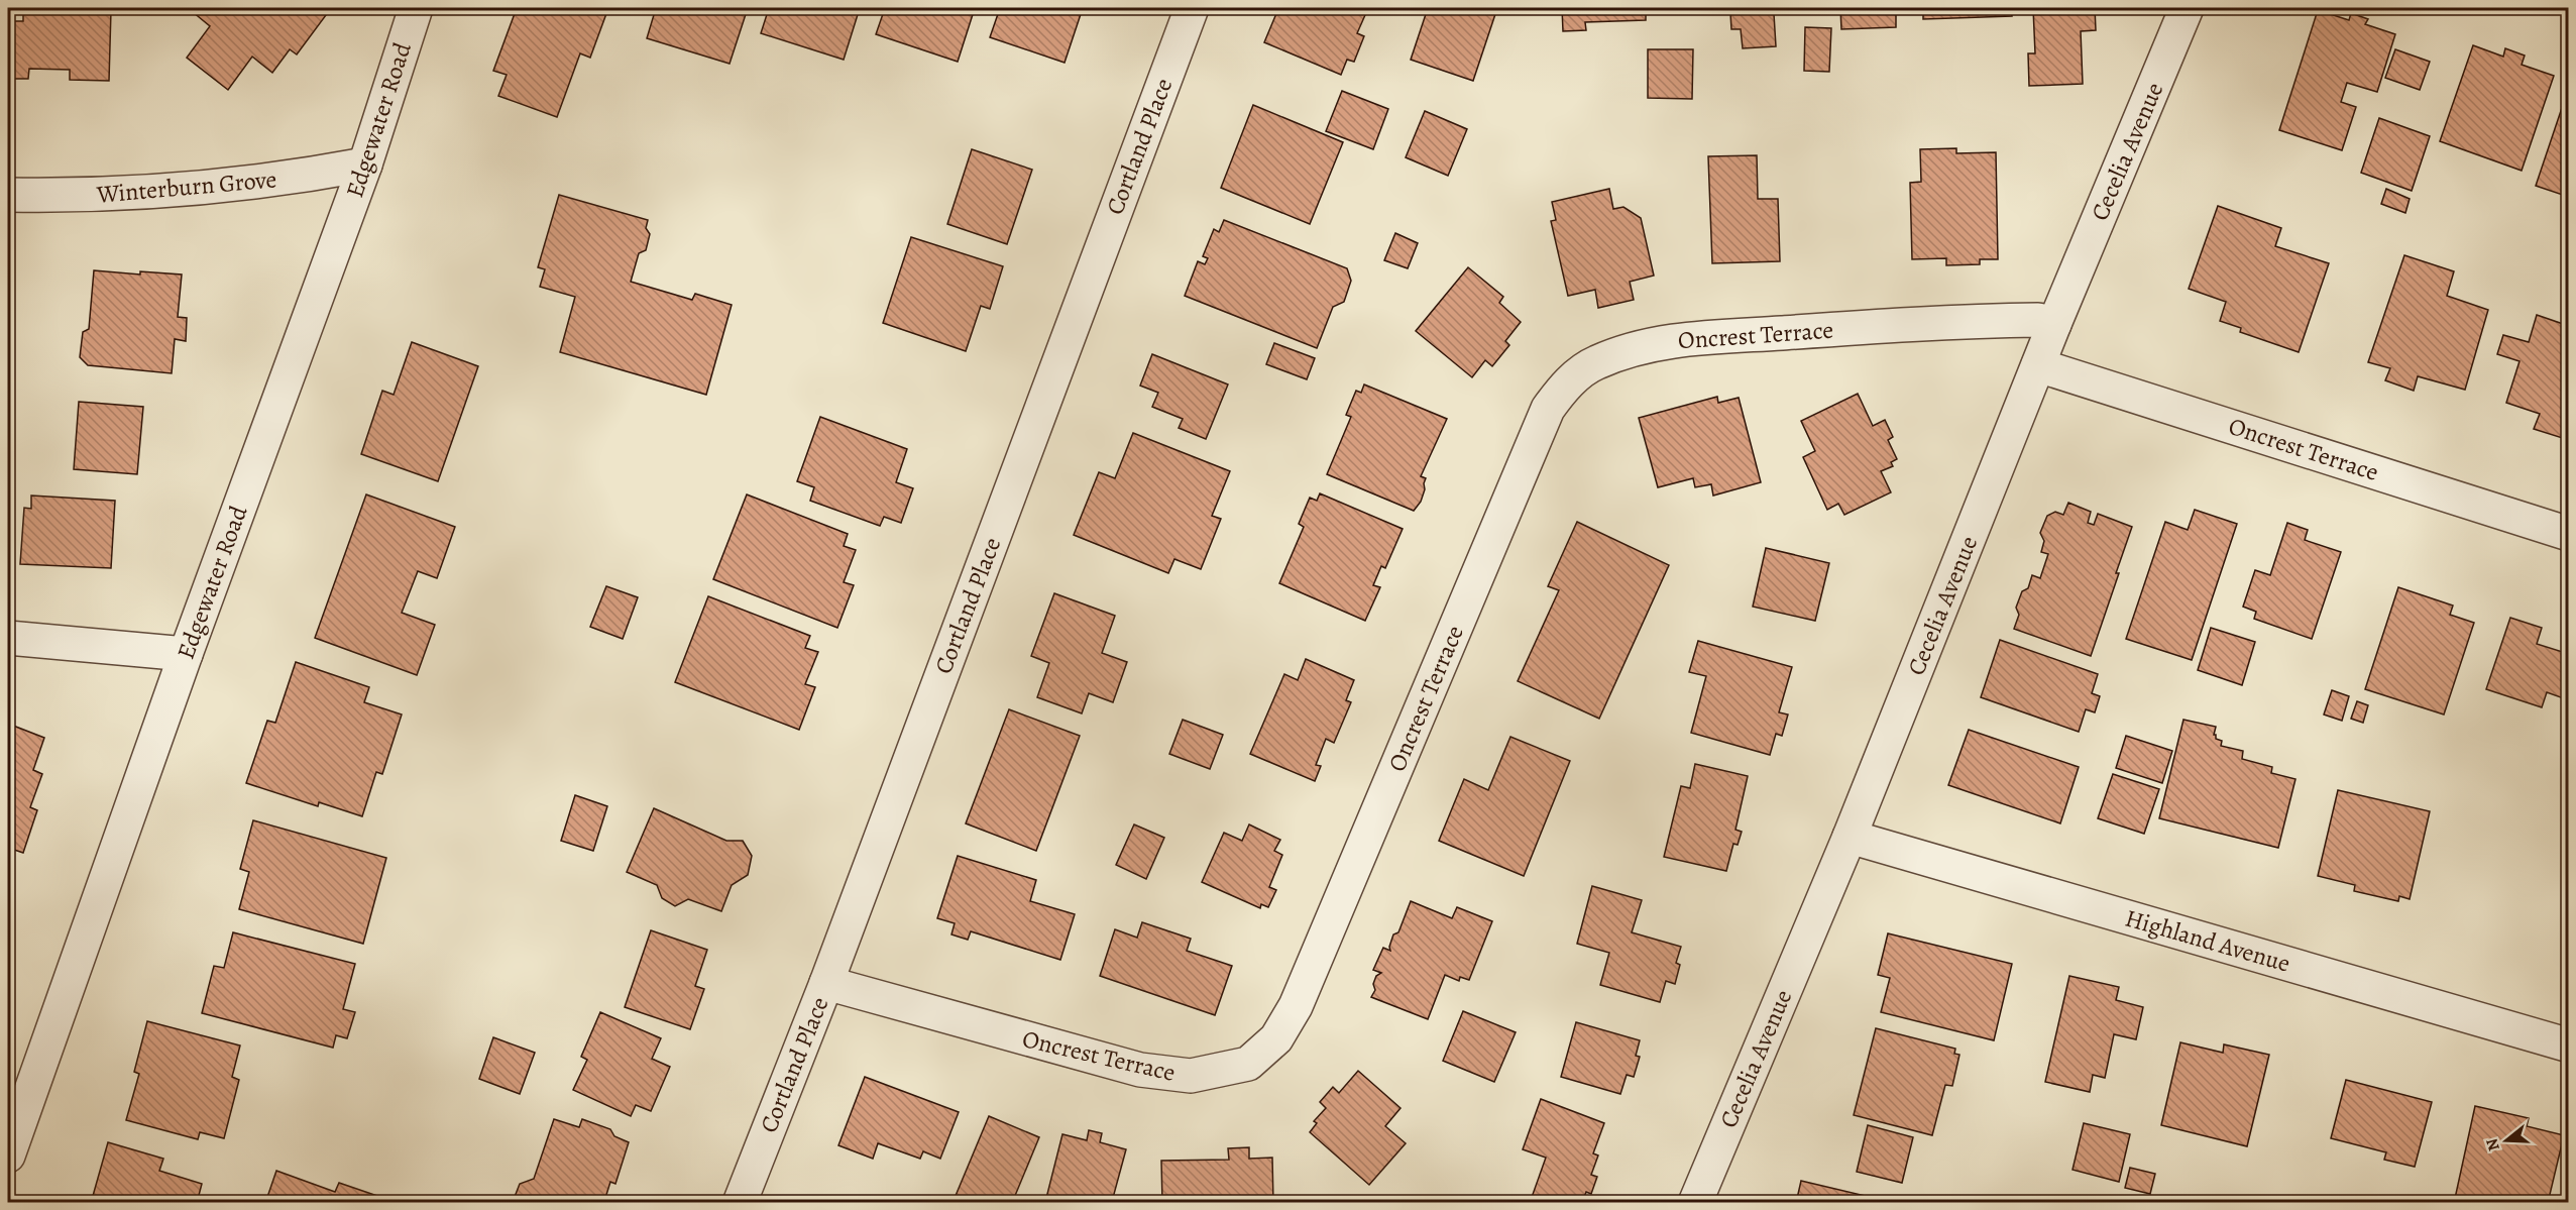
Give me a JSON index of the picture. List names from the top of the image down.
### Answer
{
  "streets": {
    "street": [
      "Edgewater Road",
      "Cortland Place",
      "Cecelia Avenue",
      "Winterburn Grove",
      "Oncrest Terrace",
      "Highland Avenue"
    ]
  },
  "crossings": [
    ["Edgewater Road", "Winterburn Grove"],
    ["Cortland Place", "Oncrest Terrace"],
    ["Cecelia Avenue", "Oncrest Terrace"],
    ["Cecelia Avenue", "Highland Avenue"]
  ],
  "north": "left"
}
